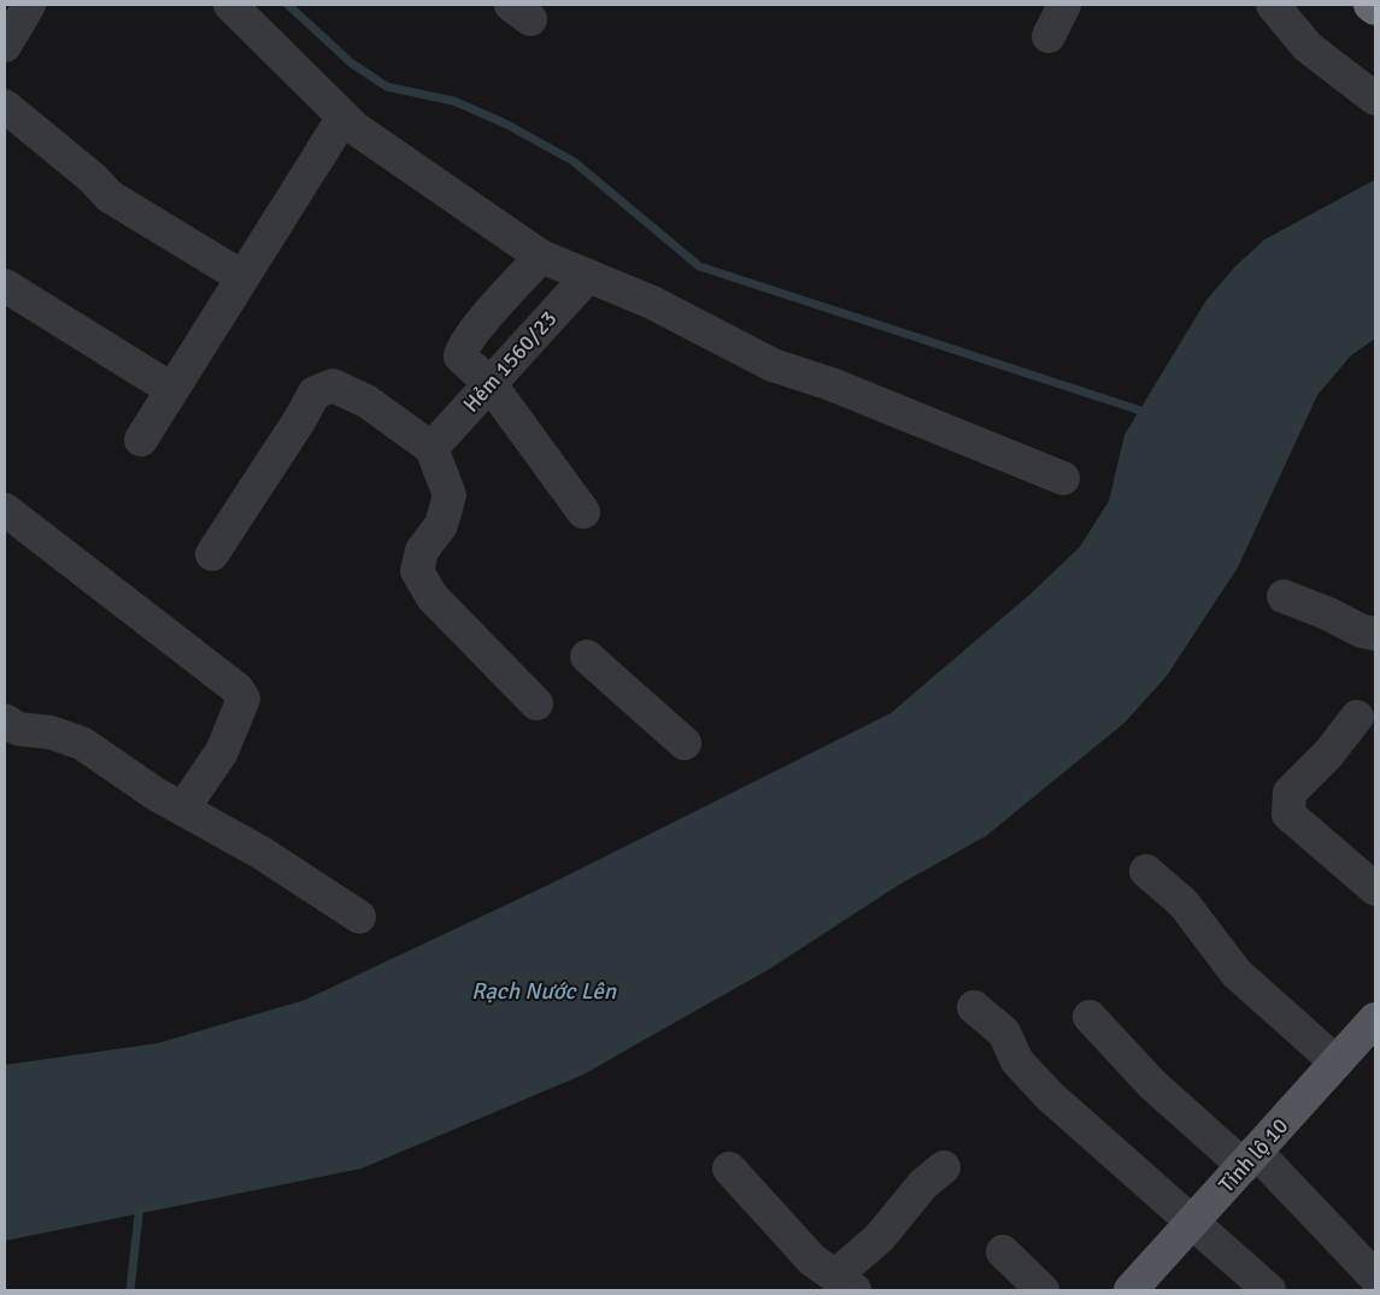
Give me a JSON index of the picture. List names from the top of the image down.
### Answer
{
  "streets": {
    "main road": ["Tỉnh lộ 10"],
    "street": ["Hẻm 1560/23"]
  },
  "water": ["Rạch Nước Lên"]
}
